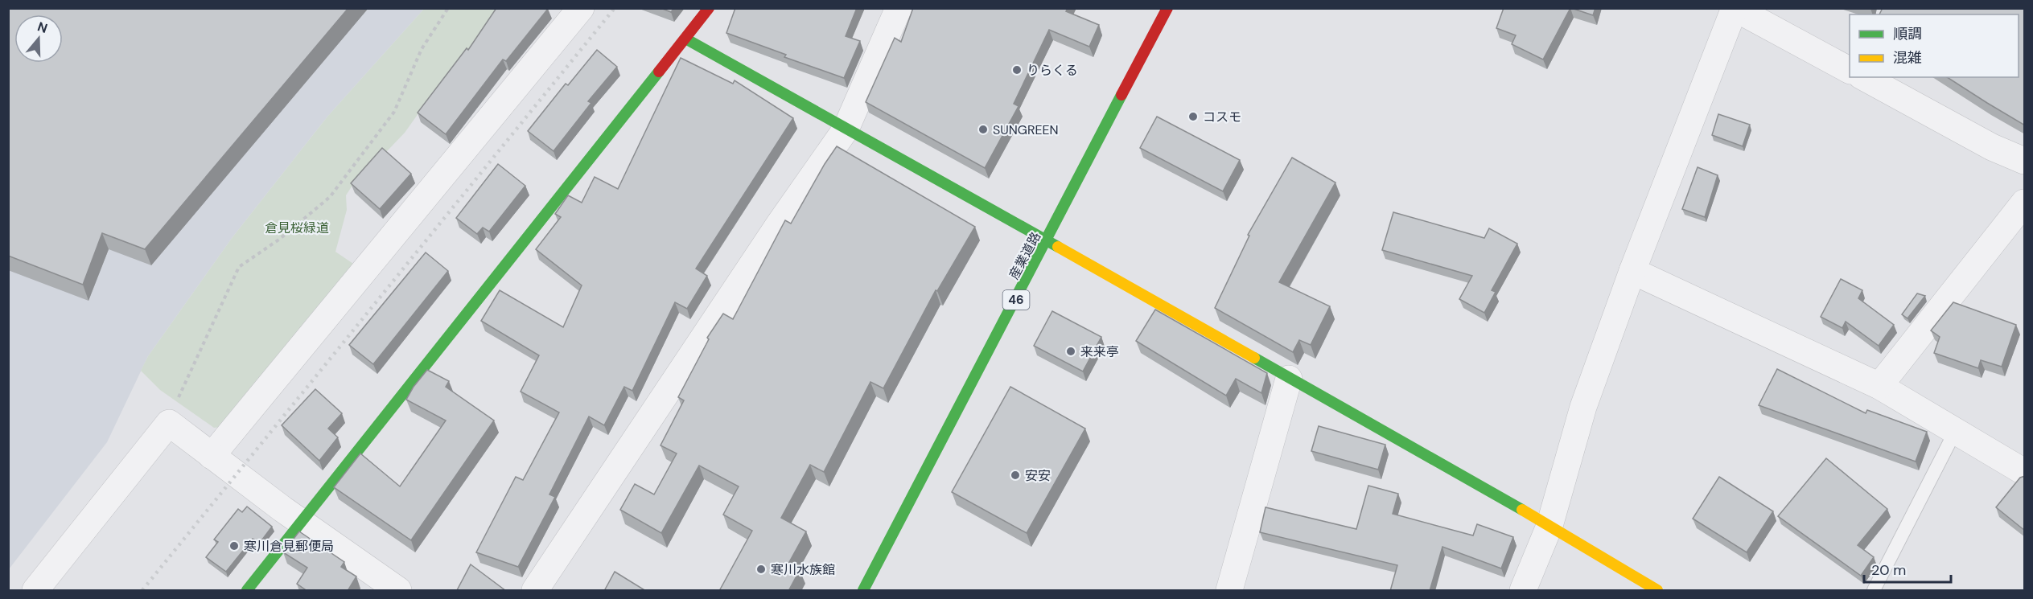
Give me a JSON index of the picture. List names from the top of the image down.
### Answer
{
  "streets": {
    "street": ["産業道路", "46"]
  },
  "parks": ["倉見桜緑道"],
  "places": [
    "りらくる",
    "コスモ",
    "SUNGREEN",
    "来来亭",
    "安安",
    "寒川倉見郵便局",
    "寒川水族館"
  ],
  "legend": ["順調", "混雑"],
  "scale_bar": "20 m",
  "north": "top"
}
